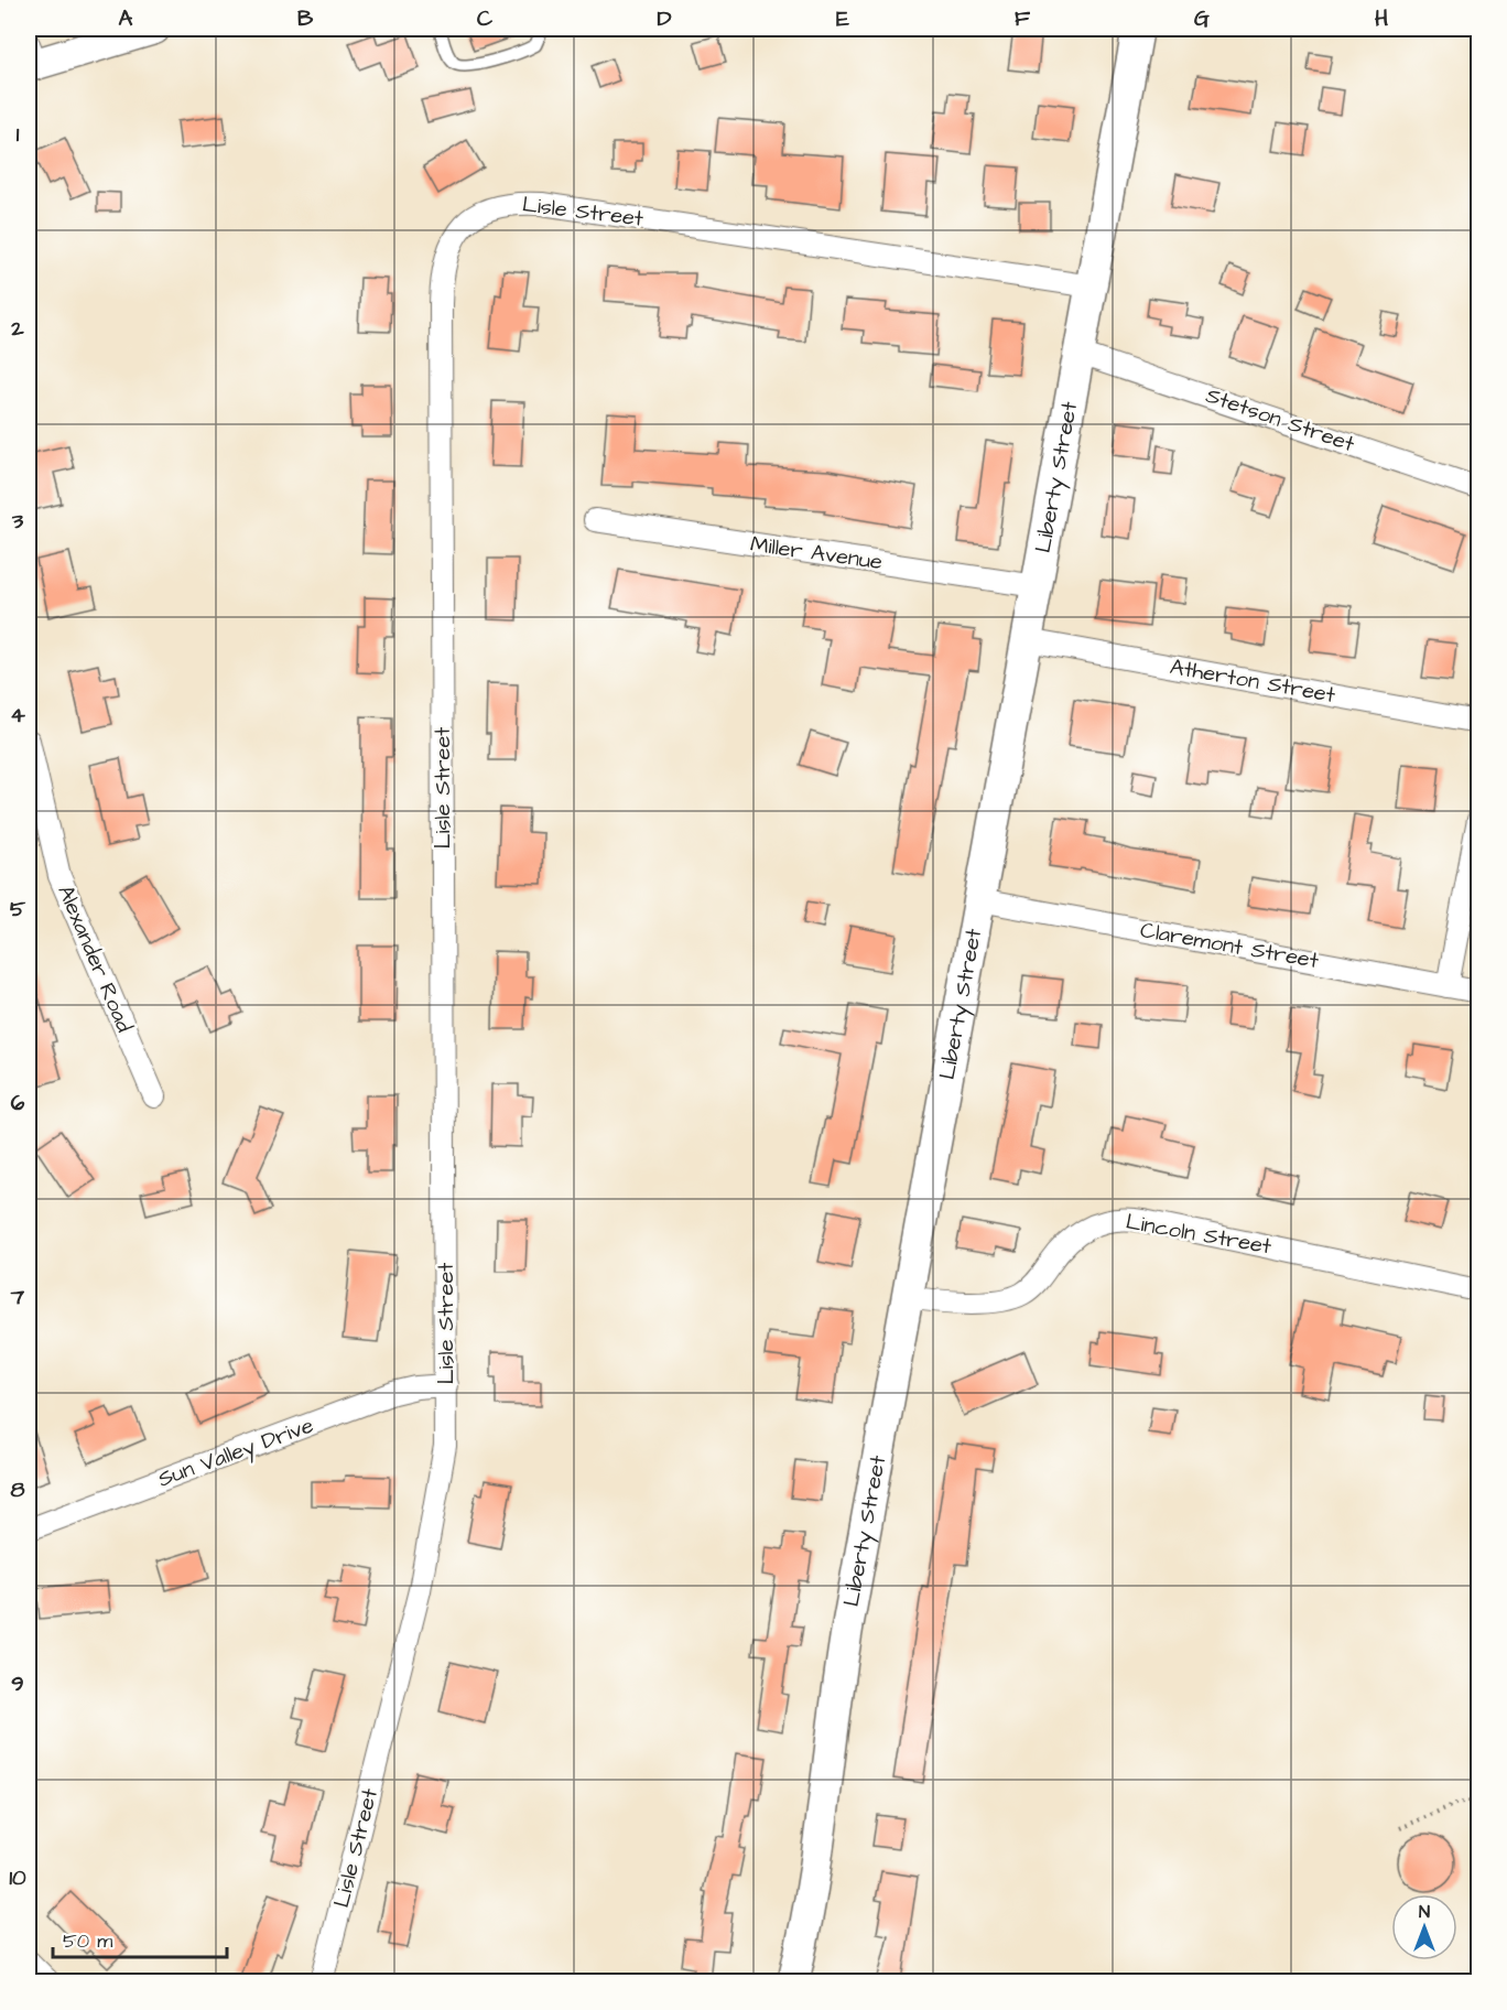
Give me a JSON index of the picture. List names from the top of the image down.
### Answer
{
  "streets": {
    "main road": ["Liberty Street"],
    "street": [
      "Lisle Street",
      "Stetson Street",
      "Miller Avenue",
      "Atherton Street",
      "Claremont Street",
      "Alexander Road",
      "Lincoln Street",
      "Sun Valley Drive"
    ]
  },
  "crossings": [
    ["Lisle Street", "Liberty Street"],
    ["Lisle Street", "Sun Valley Drive"],
    ["Stetson Street", "Liberty Street"],
    ["Liberty Street", "Miller Avenue"],
    ["Liberty Street", "Atherton Street"],
    ["Liberty Street", "Claremont Street"],
    ["Liberty Street", "Lincoln Street"]
  ],
  "scale_bar": "50 m",
  "north": "top",
  "grid": {
    "columns": [
      "A",
      "B",
      "C",
      "D",
      "E",
      "F",
      "G",
      "H"
    ],
    "rows": [
      "1",
      "2",
      "3",
      "4",
      "5",
      "6",
      "7",
      "8",
      "9",
      "10"
    ]
  }
}
